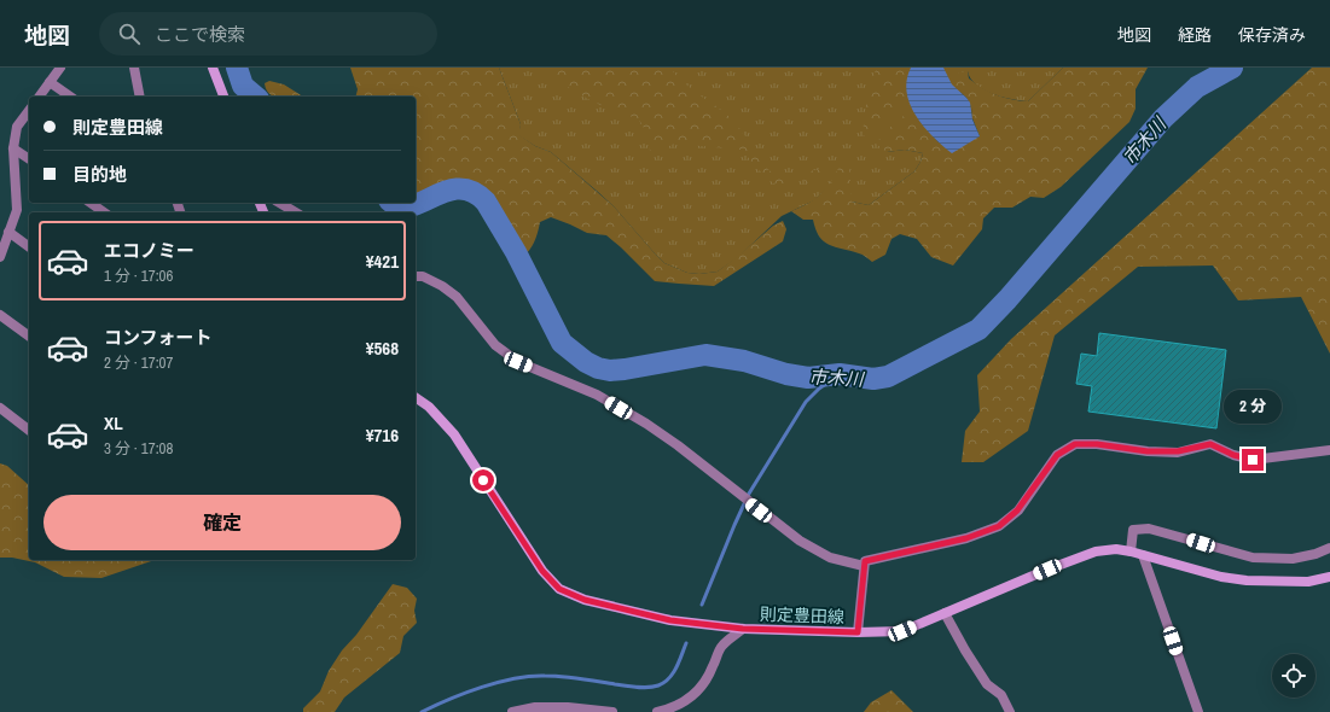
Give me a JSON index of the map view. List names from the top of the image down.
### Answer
{
  "streets": {
    "main road": ["則定豊田線"]
  },
  "water": ["市木川"],
  "page": {
    "header": "地図",
    "search": "ここで検索",
    "nav": ["地図", "経路", "保存済み"],
    "banner": ["則定豊田線", "目的地"],
    "list": [
      {
        "name": "エコノミー",
        "note": "1 分 · 17:06",
        "value": "¥421"
      },
      {
        "name": "コンフォート",
        "note": "2 分 · 17:07",
        "value": "¥568"
      },
      {
        "name": "XL",
        "note": "3 分 · 17:08",
        "value": "¥716"
      }
    ],
    "bubble": "2 分",
    "buttons": "確定"
  }
}
